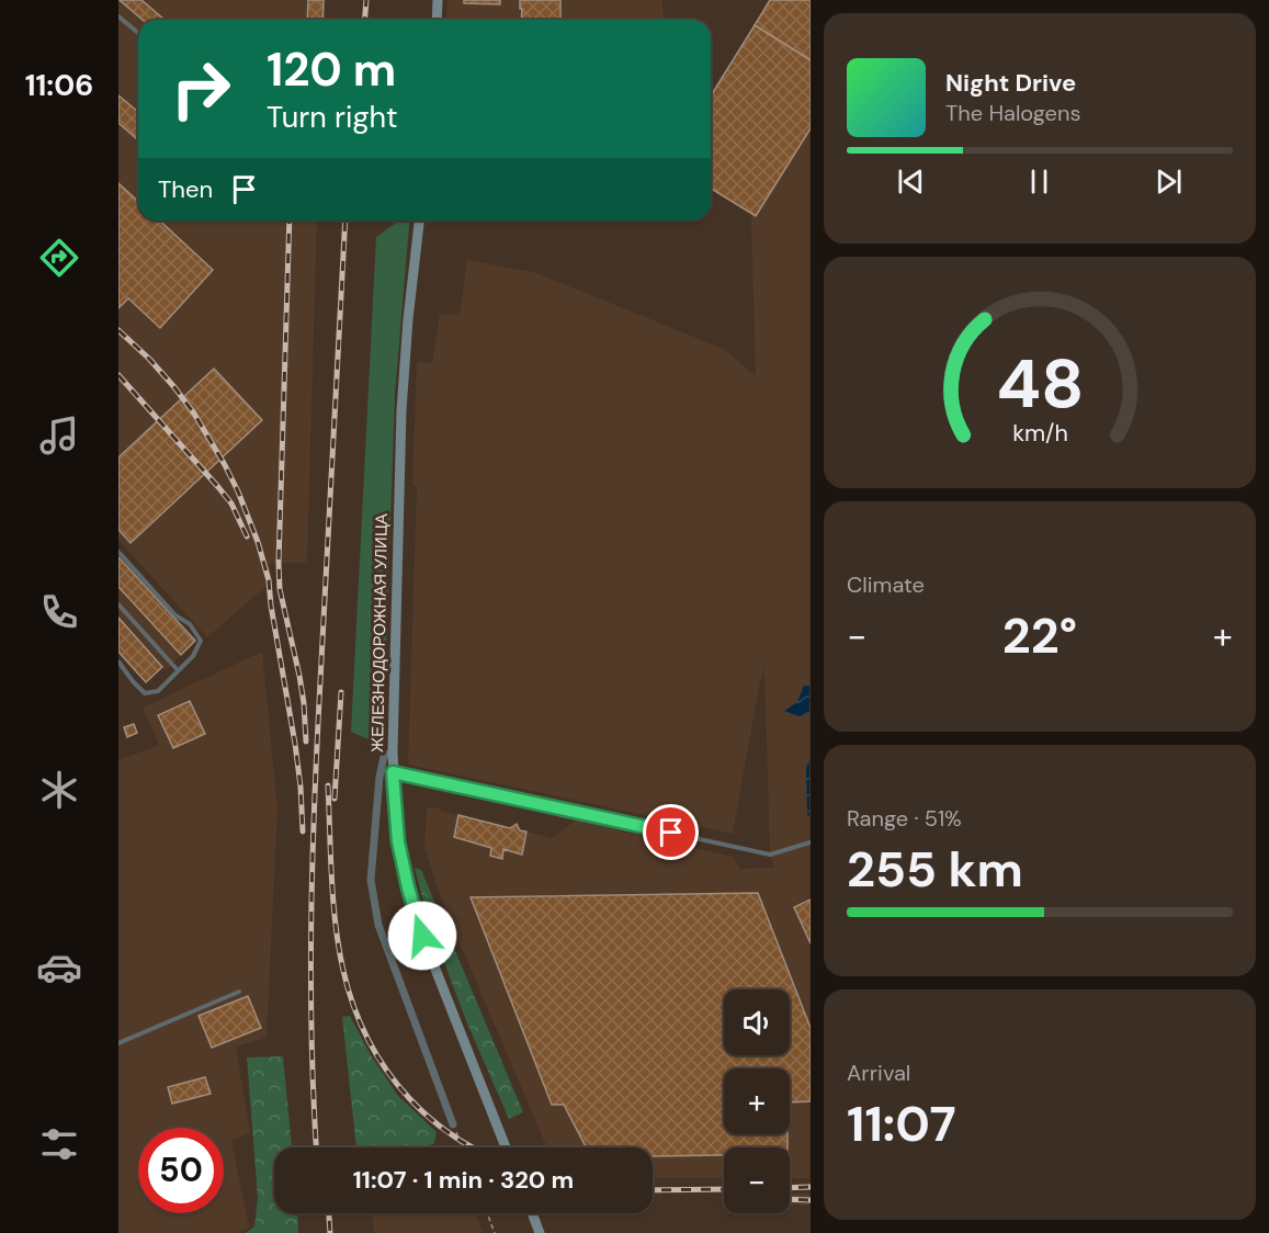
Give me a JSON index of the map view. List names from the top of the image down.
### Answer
{
  "streets": {
    "main road": ["ЖЕЛЕЗНОДОРОЖНАЯ УЛИЦА"]
  },
  "page": {
    "tabs": "11:06",
    "turn": ["120 m", "Turn right"],
    "song": ["Night Drive", "The Halogens"],
    "then": "Then",
    "tile": [
      "Climate",
      ["Range · 51%", "255 km"],
      ["Arrival", "11:07"]
    ],
    "heat": ["−", "22°", "+"],
    "map_buttons": ["+", "−"],
    "limit": "50",
    "trip": "11:07 · 1 min · 320 m",
    "gauge": ["48", "km/h"]
  }
}
